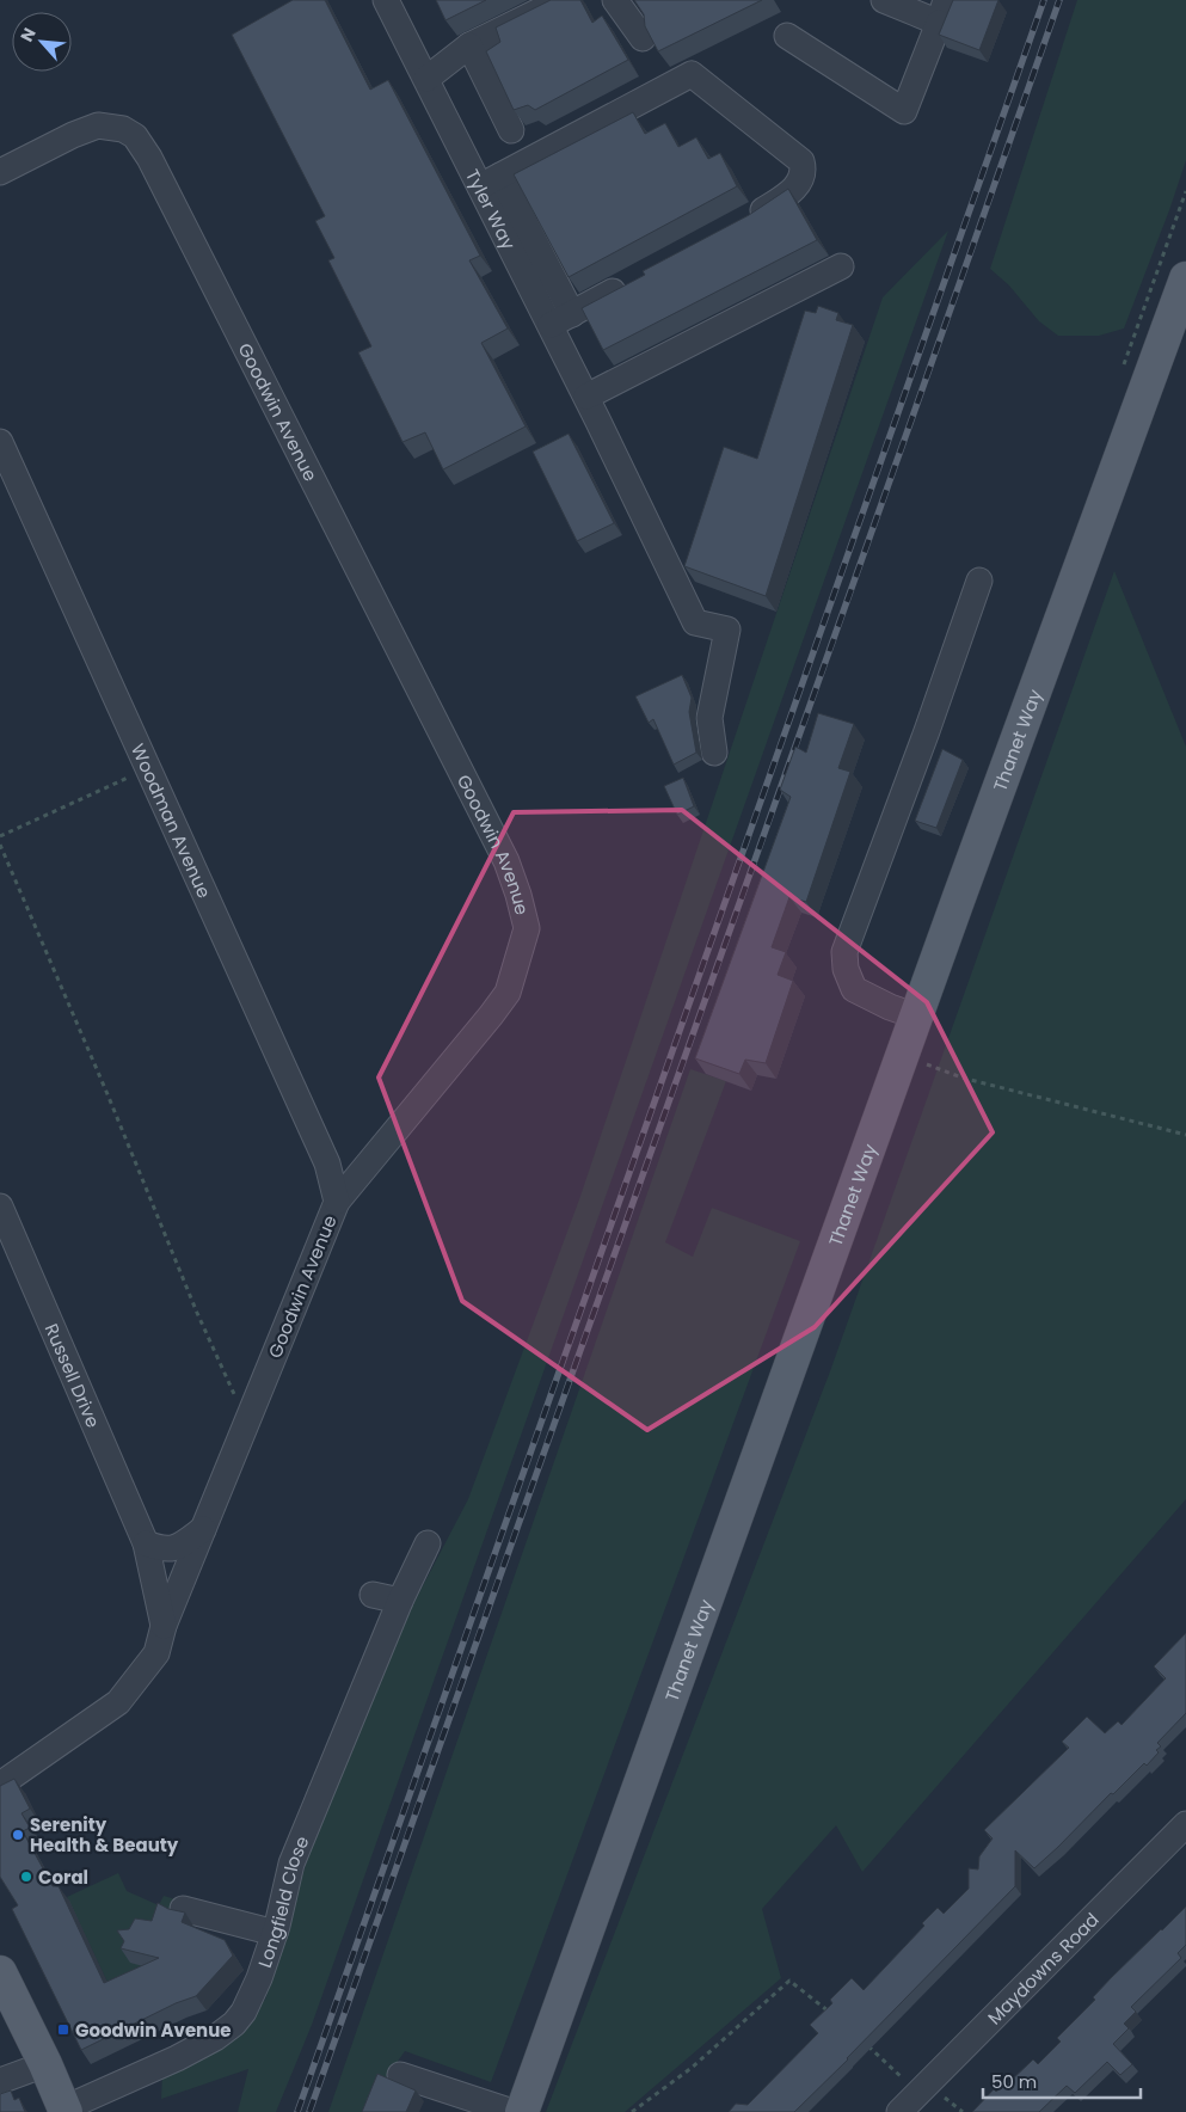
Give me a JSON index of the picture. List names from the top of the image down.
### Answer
{
  "streets": {
    "main road": ["Thanet Way"],
    "street": [
      "Tyler Way",
      "Goodwin Avenue",
      "Woodman Avenue",
      "Russell Drive",
      "Longfield Close",
      "Maydowns Road"
    ]
  },
  "crossings": [
    ["Goodwin Avenue", "Woodman Avenue"],
    ["Goodwin Avenue", "Russell Drive"]
  ],
  "places": {
    "other": ["Serenity Health & Beauty", "Coral"],
    "transit": ["Goodwin Avenue"]
  },
  "scale_bar": "50 m",
  "north": "top left"
}
